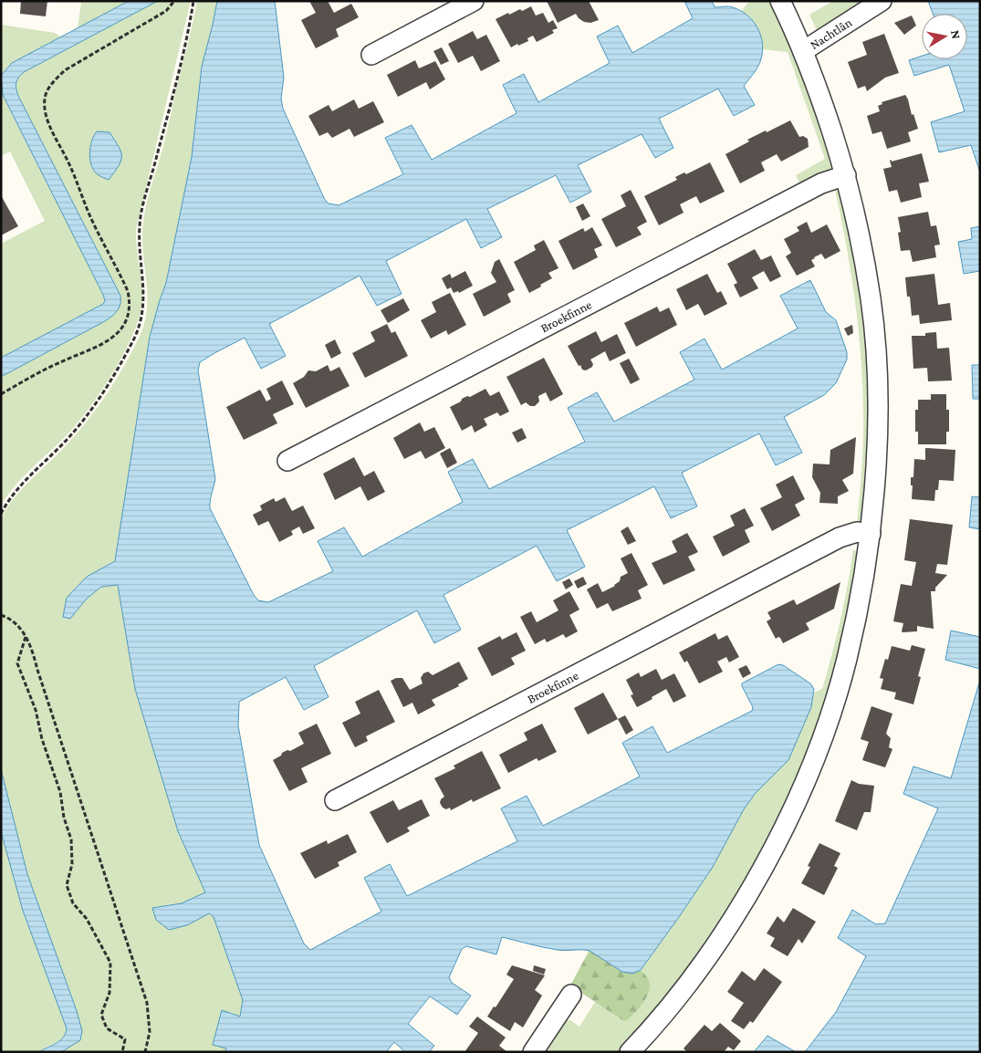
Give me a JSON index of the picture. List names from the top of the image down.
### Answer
{
  "streets": {
    "street": ["Nachtlân", "Broekfinne"]
  },
  "north": "right"
}
